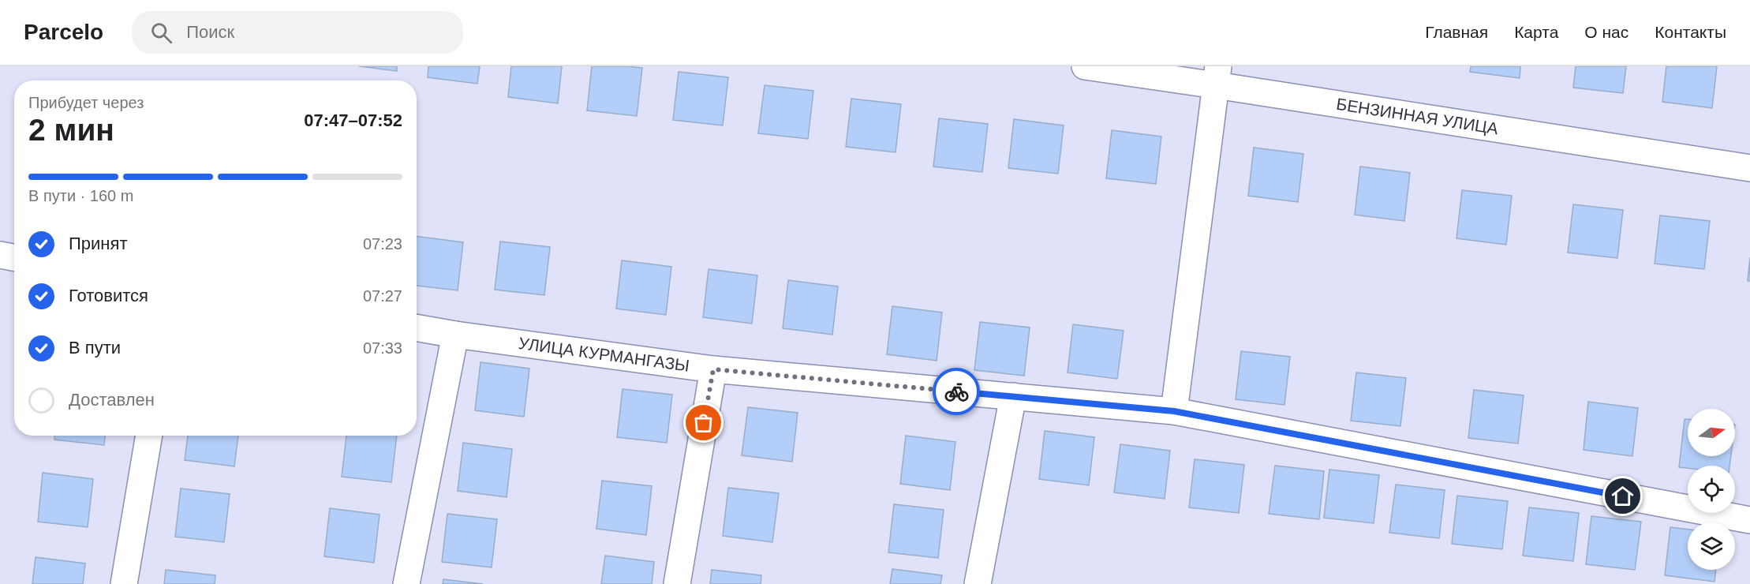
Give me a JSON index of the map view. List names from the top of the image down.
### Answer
{
  "streets": {
    "street": ["БЕНЗИННАЯ УЛИЦА", "УЛИЦА КУРМАНГАЗЫ"]
  },
  "north": "right",
  "page": {
    "header": "Parcelo",
    "search": "Поиск",
    "nav": [
      "Главная",
      "Карта",
      "О нас",
      "Контакты"
    ],
    "heading": ["2 мин", "Прибудет через", "07:47–07:52"],
    "bar": "В пути · 160 m",
    "list": [
      ["Принят", "07:23"],
      ["Готовится", "07:27"],
      ["В пути", "07:33"],
      "Доставлен"
    ]
  }
}
